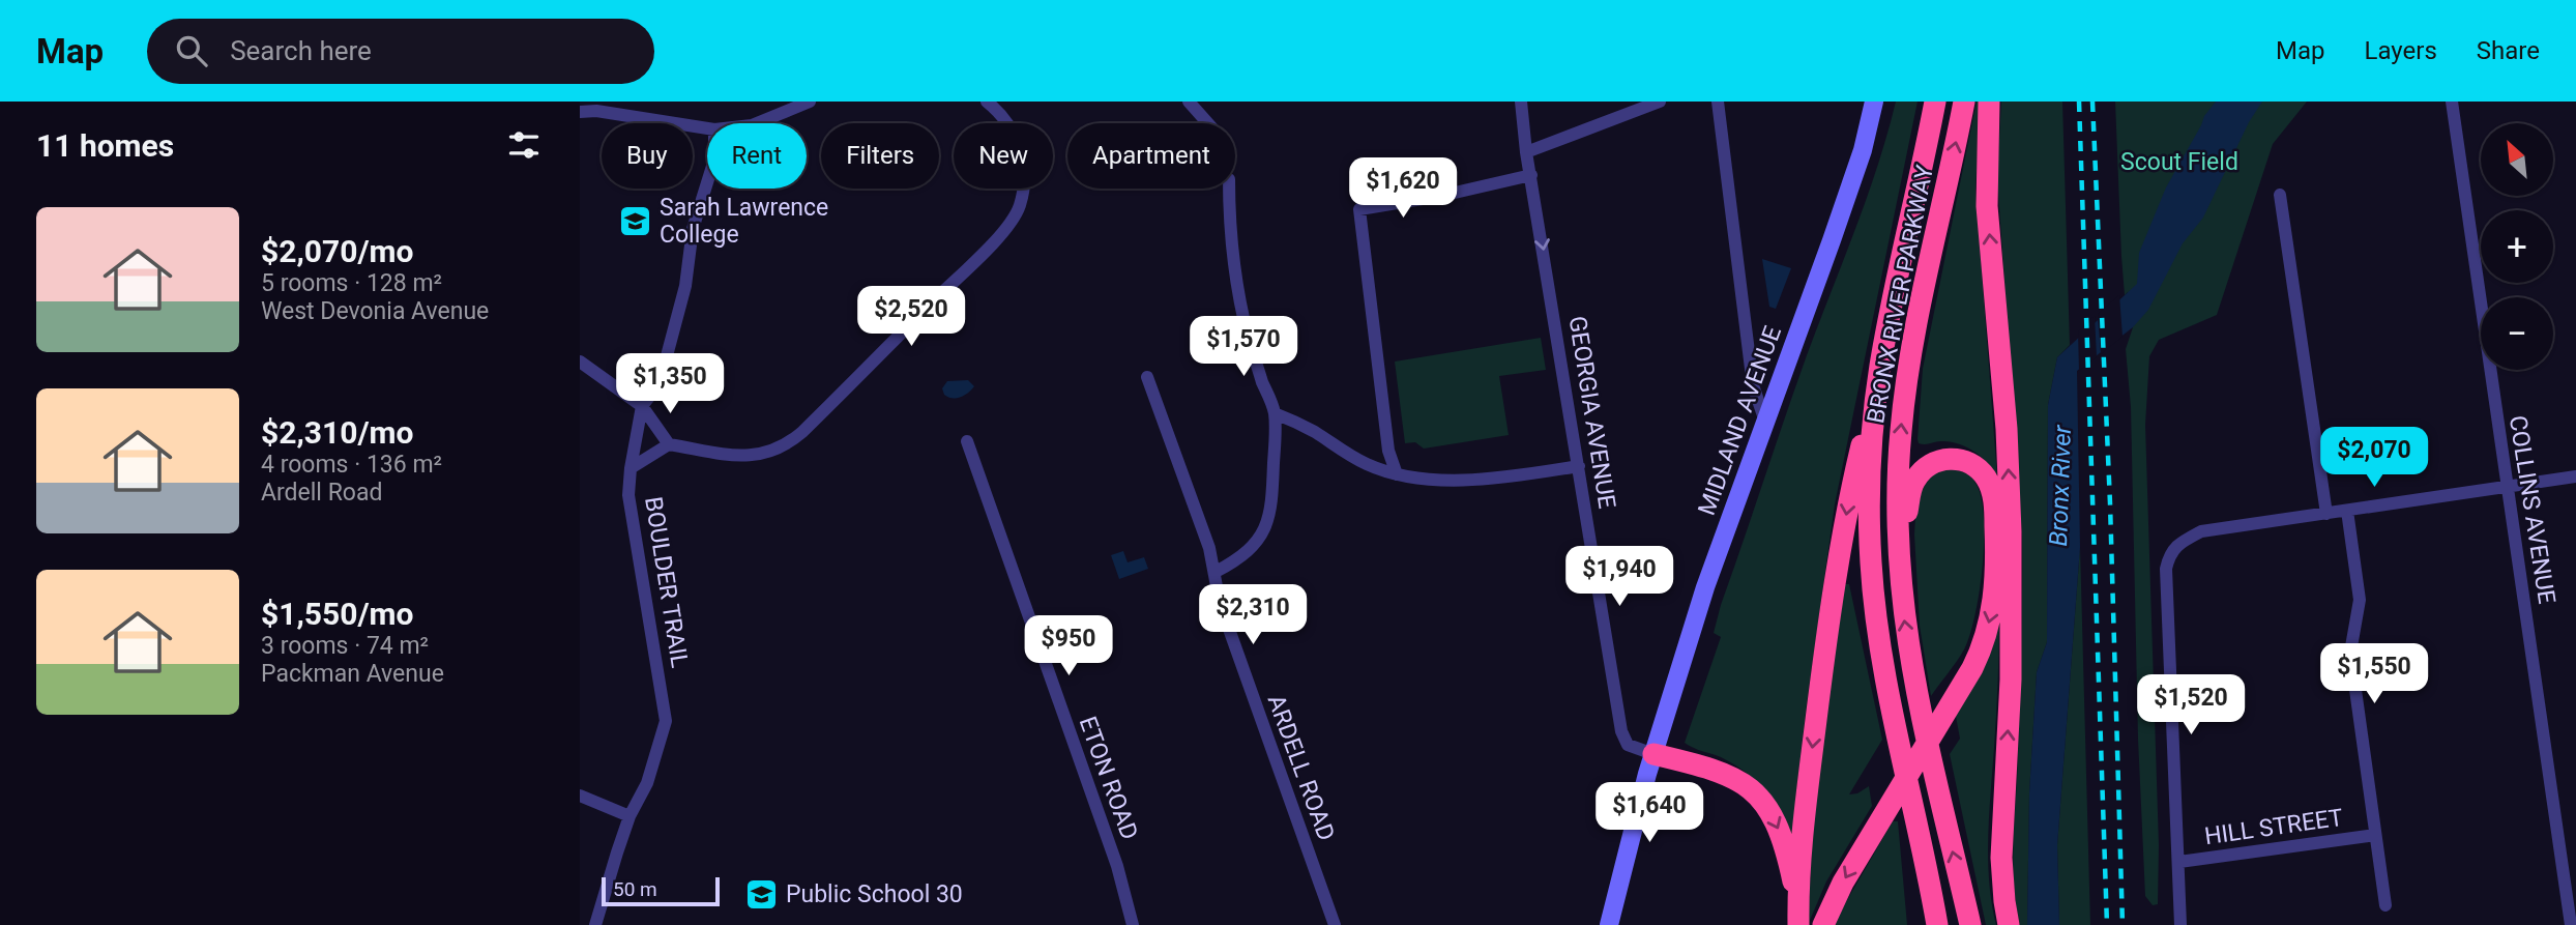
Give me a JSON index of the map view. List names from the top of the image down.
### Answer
{
  "streets": {
    "highway": ["BRONX RIVER PARKWAY"],
    "street": [
      "GEORGIA AVENUE",
      "MIDLAND AVENUE",
      "COLLINS AVENUE",
      "BOULDER TRAIL",
      "ARDELL ROAD",
      "ETON ROAD",
      "HILL STREET"
    ]
  },
  "crossings": [
    ["GEORGIA AVENUE", "MIDLAND AVENUE"]
  ],
  "one_way": ["GEORGIA AVENUE"],
  "water": ["Bronx River"],
  "parks": ["Scout Field"],
  "places": {
    "school or university": ["Sarah Lawrence College", "Public School 30"]
  },
  "scale_bar": "50 m",
  "north": "top left",
  "page": {
    "header": "Map",
    "search": "Search here",
    "nav": ["Map", "Layers", "Share"],
    "heading": "11 homes",
    "map_buttons": ["+", "−"],
    "chip": [
      "Buy",
      "Rent",
      "Filters",
      "New",
      "Apartment"
    ],
    "price": [
      "$1,620",
      "$2,520",
      "$1,570",
      "$1,350",
      "$2,070",
      "$1,940",
      "$2,310",
      "$950",
      "$1,550",
      "$1,520",
      "$1,640"
    ],
    "list": [
      {
        "name": "$2,070/mo",
        "note": "5 rooms · 128 m² · West Devonia Avenue"
      },
      {
        "name": "$2,310/mo",
        "note": "4 rooms · 136 m² · Ardell Road"
      },
      {
        "name": "$1,550/mo",
        "note": "3 rooms · 74 m² · Packman Avenue"
      }
    ],
    "scale": "50 m"
  }
}
